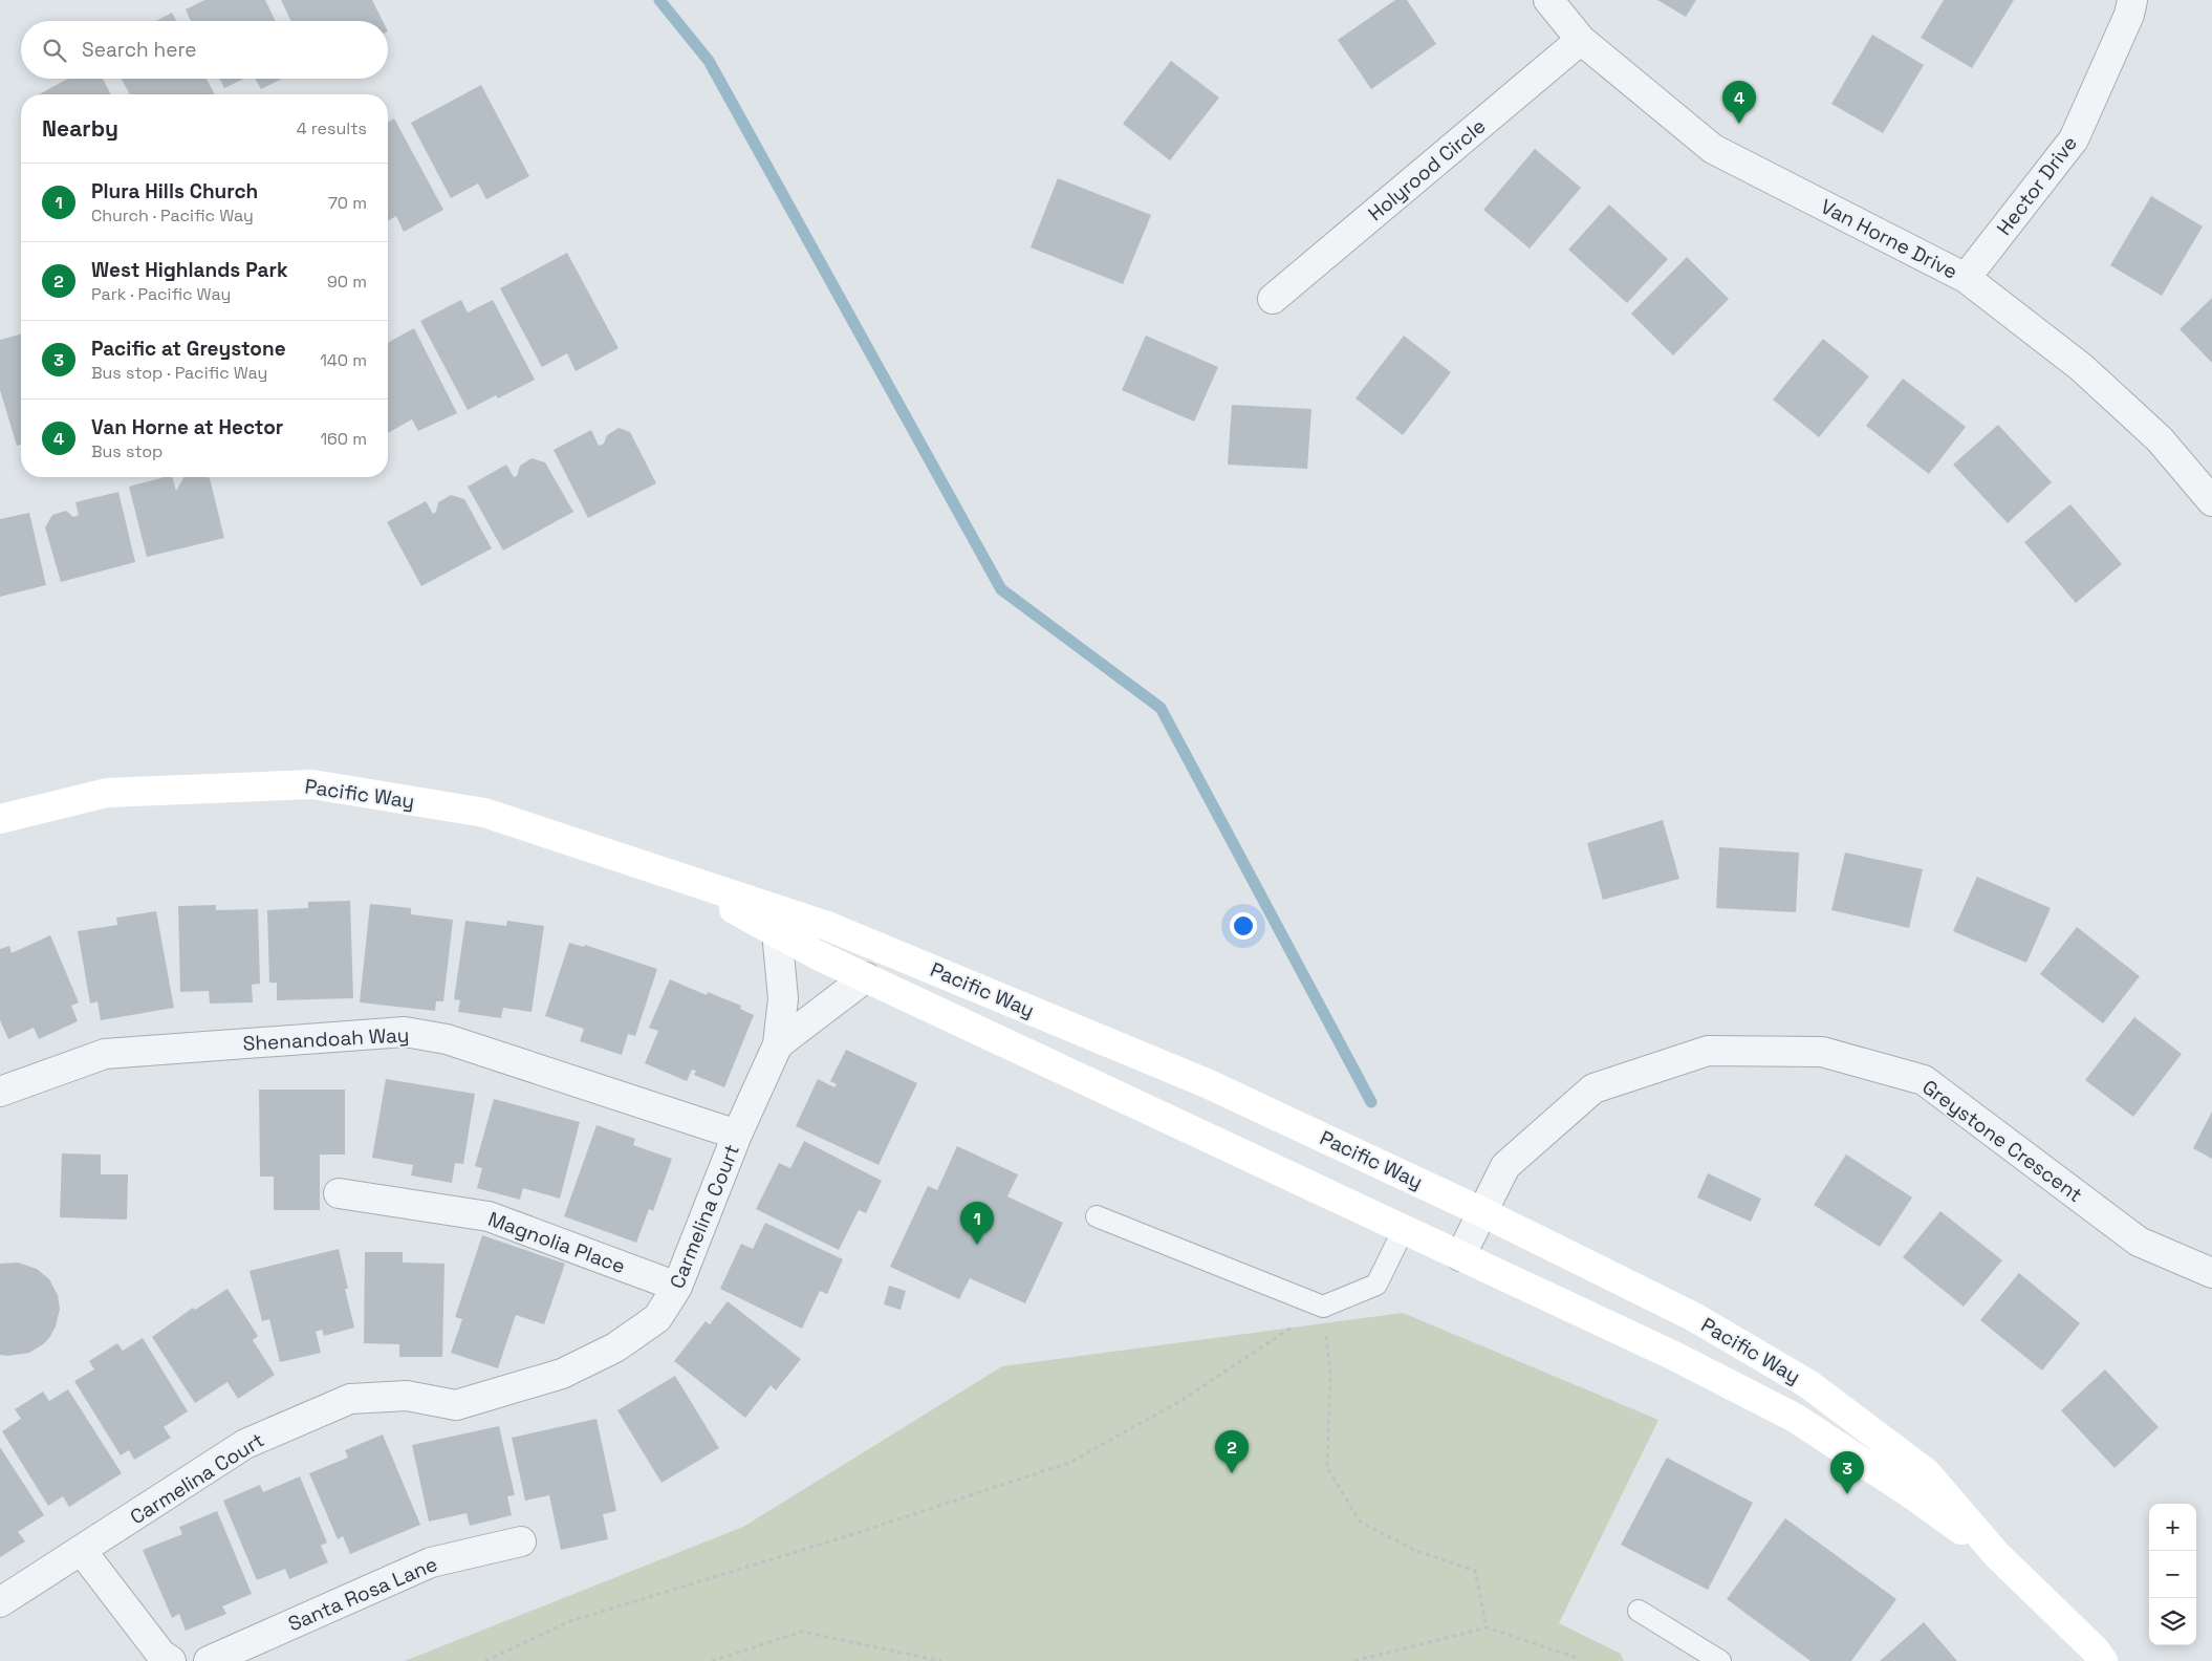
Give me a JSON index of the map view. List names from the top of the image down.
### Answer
{
  "streets": {
    "main road": ["Pacific Way"],
    "street": [
      "Holyrood Circle",
      "Hector Drive",
      "Van Horne Drive",
      "Shenandoah Way",
      "Greystone Crescent",
      "Carmelina Court",
      "Magnolia Place",
      "Santa Rosa Lane"
    ]
  },
  "crossings": [
    ["Holyrood Circle", "Van Horne Drive"],
    ["Hector Drive", "Van Horne Drive"],
    ["Pacific Way", "Greystone Crescent"],
    ["Pacific Way", "Carmelina Court"],
    ["Shenandoah Way", "Carmelina Court"],
    ["Carmelina Court", "Magnolia Place"]
  ],
  "page": {
    "search": "Search here",
    "pins": [
      "4",
      "1",
      "2",
      "3"
    ],
    "heading": ["Nearby", "4 results"],
    "list": [
      {
        "mark": "1",
        "name": "Plura Hills Church",
        "note": "Church · Pacific Way",
        "value": "70 m"
      },
      {
        "mark": "2",
        "name": "West Highlands Park",
        "note": "Park · Pacific Way",
        "value": "90 m"
      },
      {
        "mark": "3",
        "name": "Pacific at Greystone",
        "note": "Bus stop · Pacific Way",
        "value": "140 m"
      },
      {
        "mark": "4",
        "name": "Van Horne at Hector",
        "note": "Bus stop",
        "value": "160 m"
      }
    ],
    "map_buttons": ["+", "−"]
  }
}
